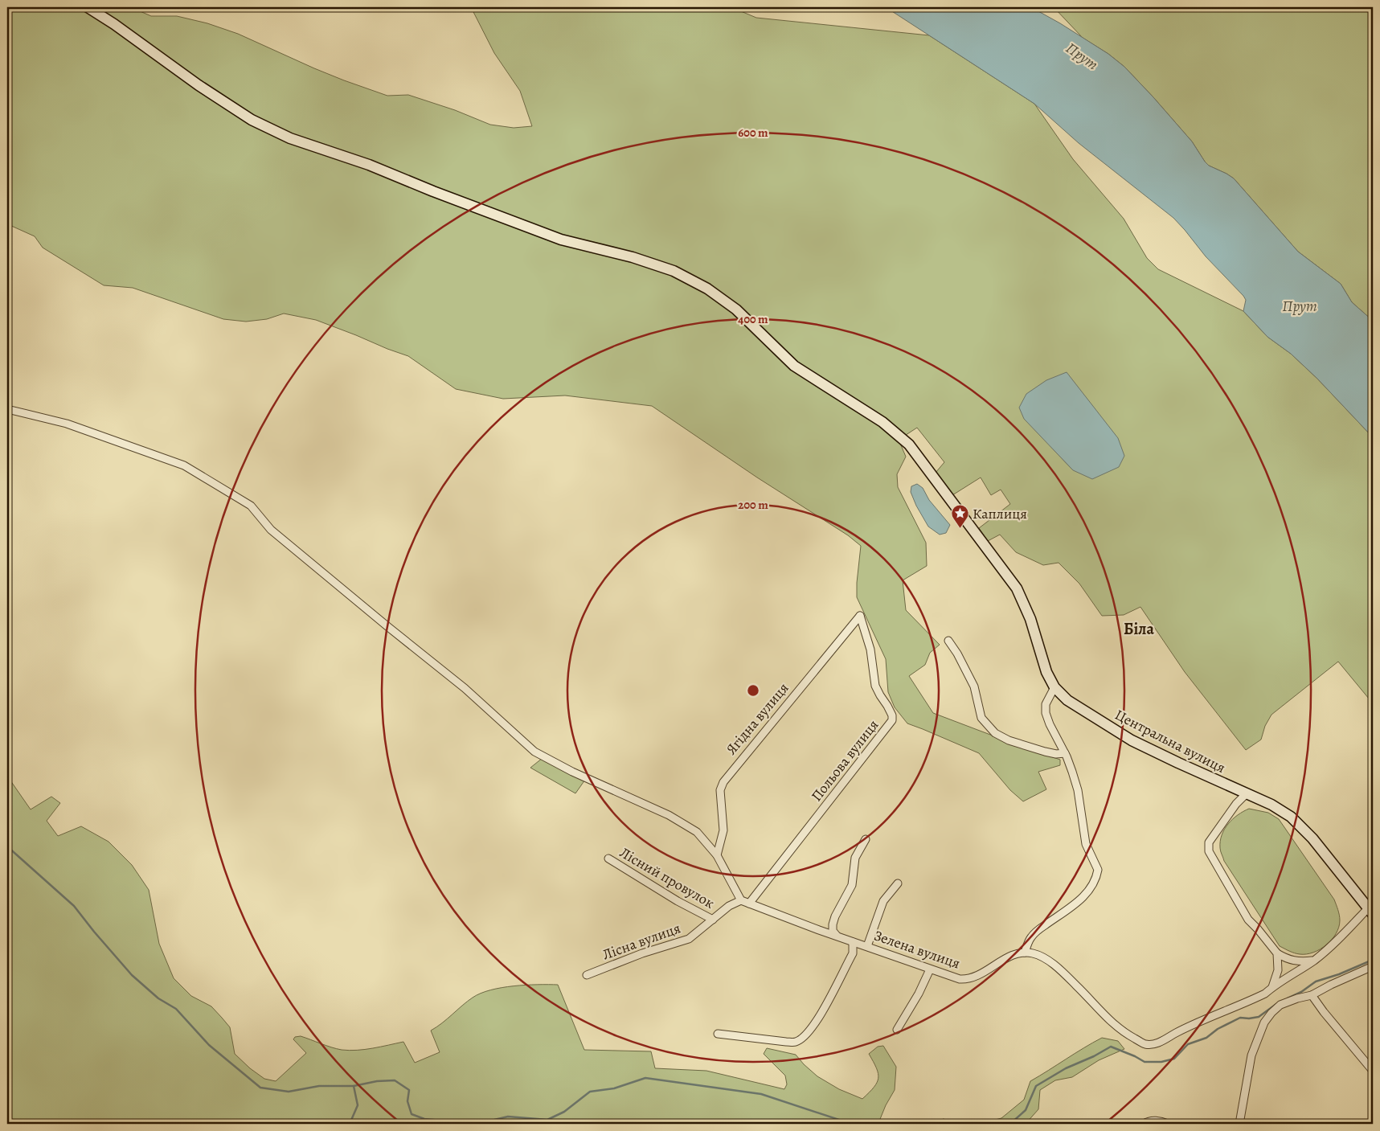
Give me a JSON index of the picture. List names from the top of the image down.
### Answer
{
  "streets": {
    "main road": ["Центральна вулиця"],
    "street": [
      "Ягідна вулиця",
      "Польова вулиця",
      "Лісний провулок",
      "Лісна вулиця",
      "Зелена вулиця"
    ]
  },
  "crossings": [
    ["Ягідна вулиця", "Польова вулиця"],
    ["Польова вулиця", "Зелена вулиця"],
    ["Лісний провулок", "Лісна вулиця"],
    ["Лісна вулиця", "Зелена вулиця"]
  ],
  "districts": ["Біла"],
  "water": ["Прут"],
  "places": {
    "place": ["Каплиця"]
  },
  "rings": ["600 m", "400 m", "200 m"]
}
